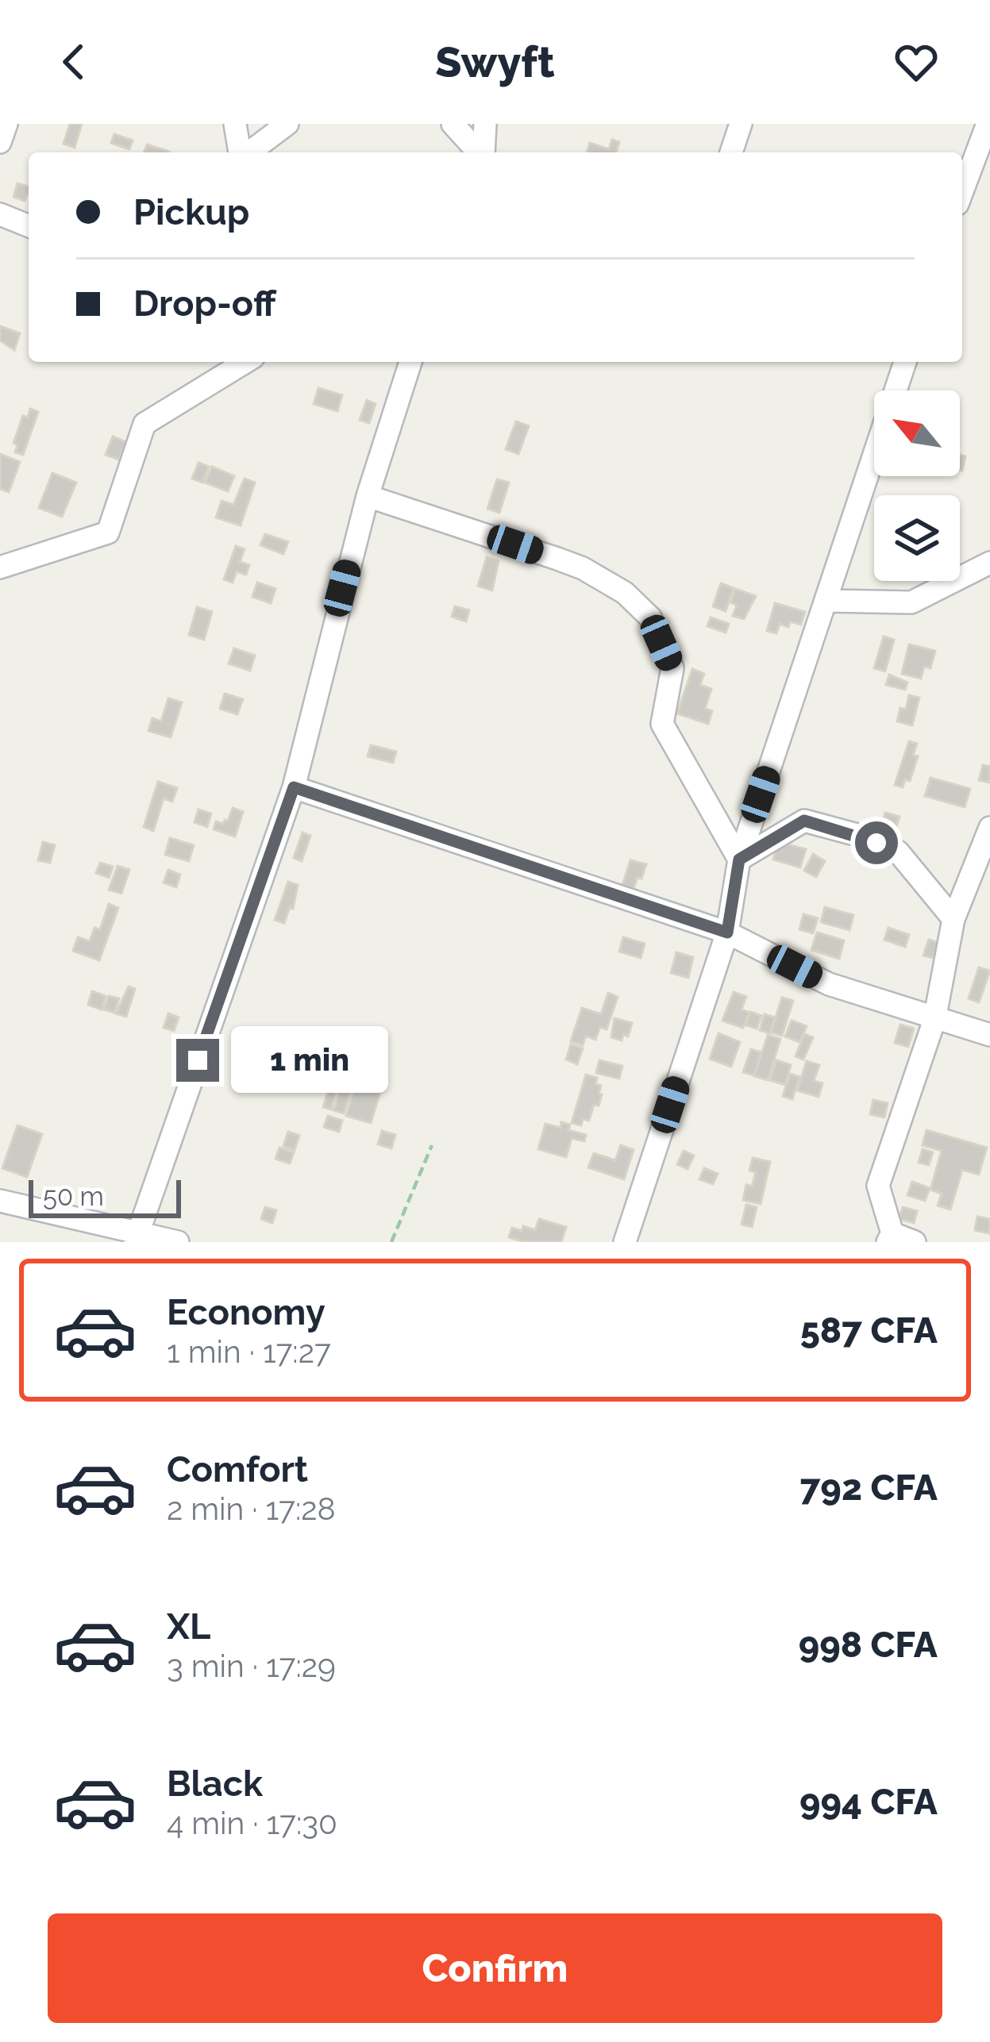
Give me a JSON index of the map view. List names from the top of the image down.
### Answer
{
  "scale_bar": "50 m",
  "north": "top left",
  "page": {
    "header": "Swyft",
    "banner": ["Pickup", "Drop-off"],
    "bubble": "1 min",
    "scale": "50 m",
    "list": [
      {
        "name": "Economy",
        "note": "1 min · 17:27",
        "value": "587 CFA"
      },
      {
        "name": "Comfort",
        "note": "2 min · 17:28",
        "value": "792 CFA"
      },
      {
        "name": "XL",
        "note": "3 min · 17:29",
        "value": "998 CFA"
      },
      {
        "name": "Black",
        "note": "4 min · 17:30",
        "value": "994 CFA"
      }
    ],
    "buttons": "Confirm"
  }
}
